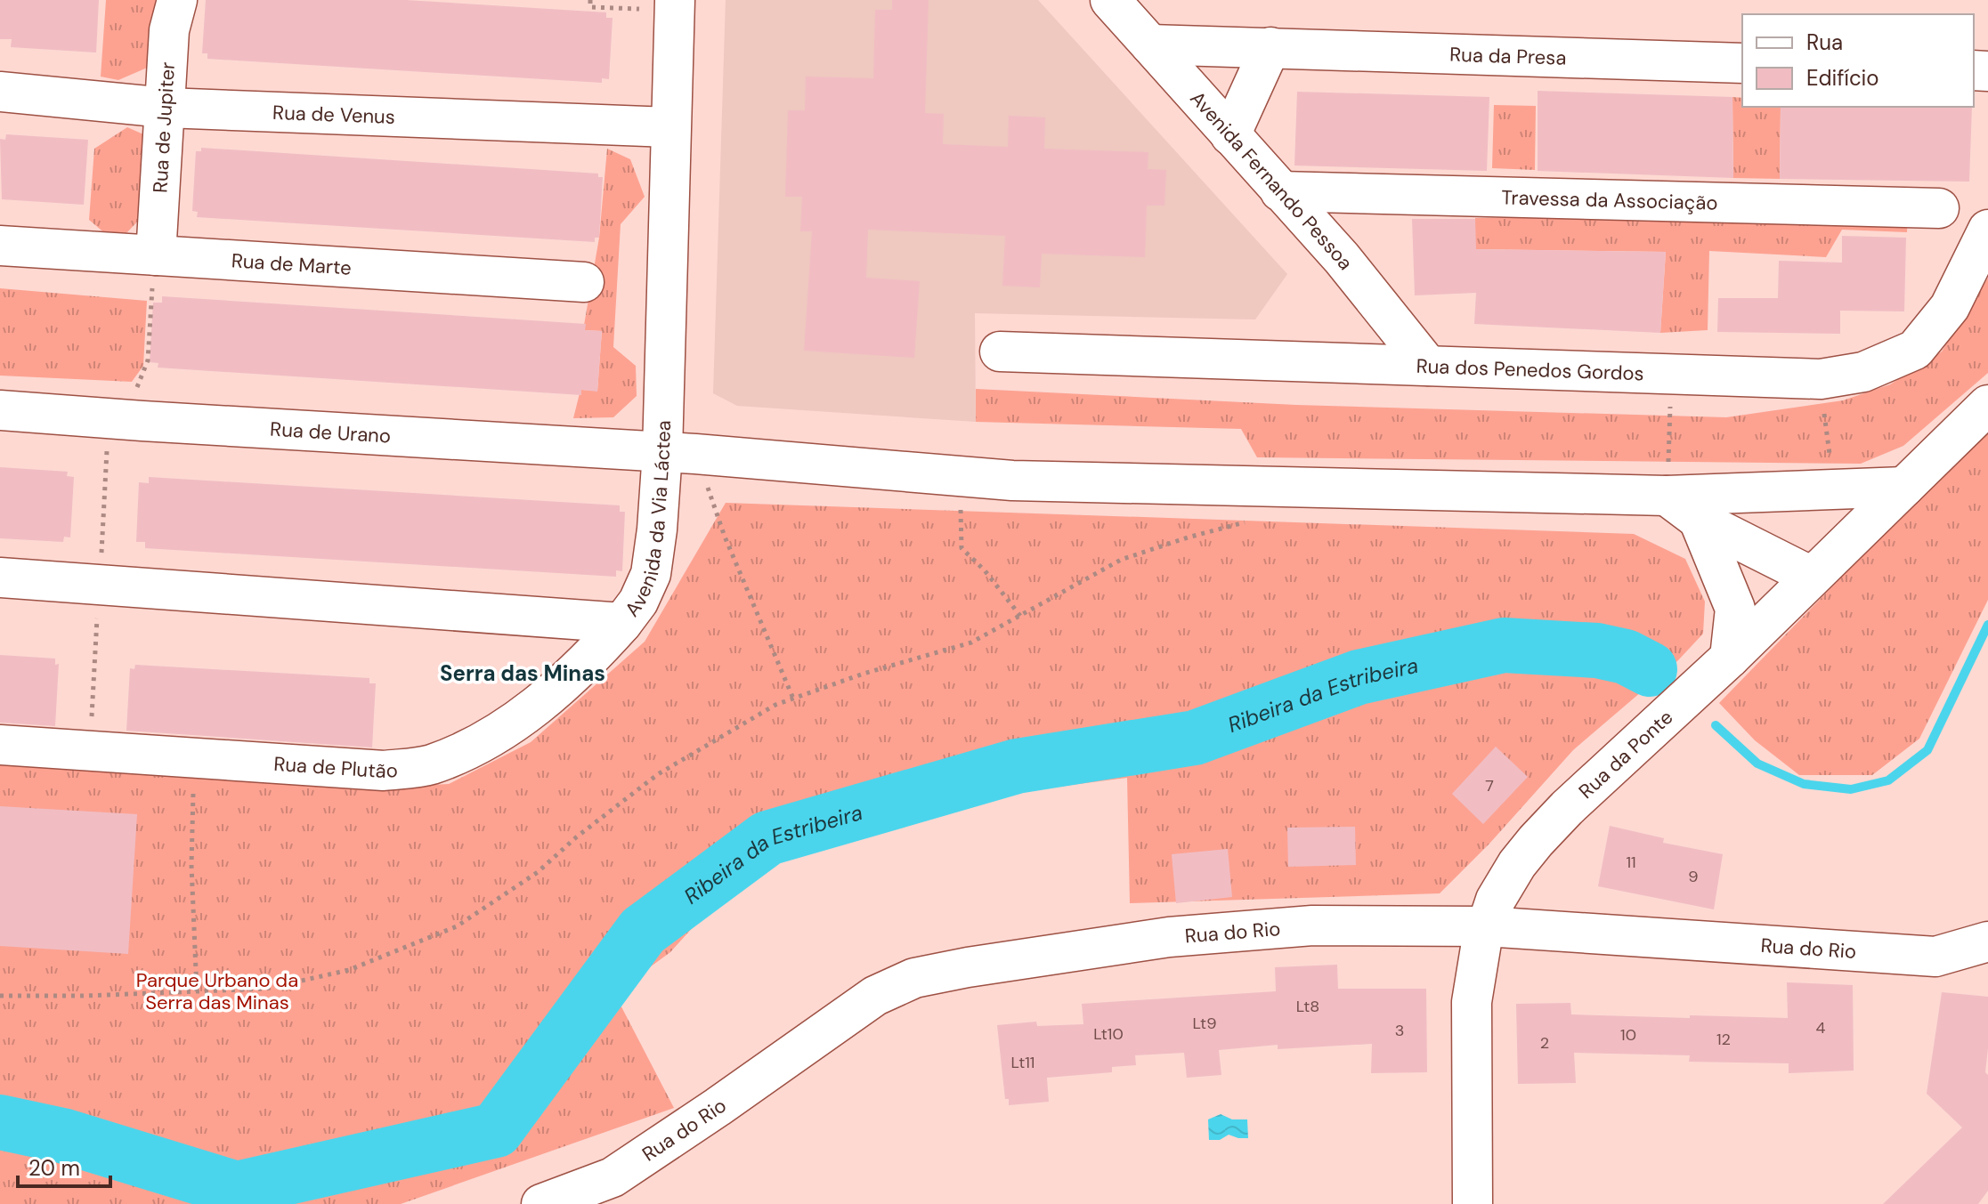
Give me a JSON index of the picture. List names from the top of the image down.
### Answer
{
  "streets": {
    "street": [
      "Rua da Presa",
      "Rua de Venus",
      "Rua de Jupiter",
      "Avenida Fernando Pessoa",
      "Travessa da Associação",
      "Rua de Marte",
      "Rua dos Penedos Gordos",
      "Rua de Urano",
      "Avenida da Via Láctea",
      "Rua da Ponte",
      "Rua de Plutão",
      "Rua do Rio"
    ]
  },
  "crossings": [
    ["Rua da Presa", "Avenida Fernando Pessoa"],
    ["Rua de Venus", "Rua de Jupiter"],
    ["Rua de Venus", "Avenida da Via Láctea"],
    ["Rua de Jupiter", "Rua de Marte"],
    ["Avenida Fernando Pessoa", "Travessa da Associação"],
    ["Avenida Fernando Pessoa", "Rua dos Penedos Gordos"],
    ["Rua de Urano", "Avenida da Via Láctea"],
    ["Rua de Urano", "Rua da Ponte"],
    ["Avenida da Via Láctea", "Rua de Plutão"],
    ["Rua da Ponte", "Rua do Rio"]
  ],
  "districts": ["Serra das Minas"],
  "water": ["Ribeira da Estribeira"],
  "parks": ["Parque Urbano da Serra das Minas"],
  "house_numbers": [
    "7",
    "11",
    "9",
    "Lt8",
    "Lt9",
    "4",
    "3",
    "Lt10",
    "10",
    "12",
    "2",
    "Lt11"
  ],
  "legend": ["Rua", "Edifício"],
  "scale_bar": "20 m"
}
